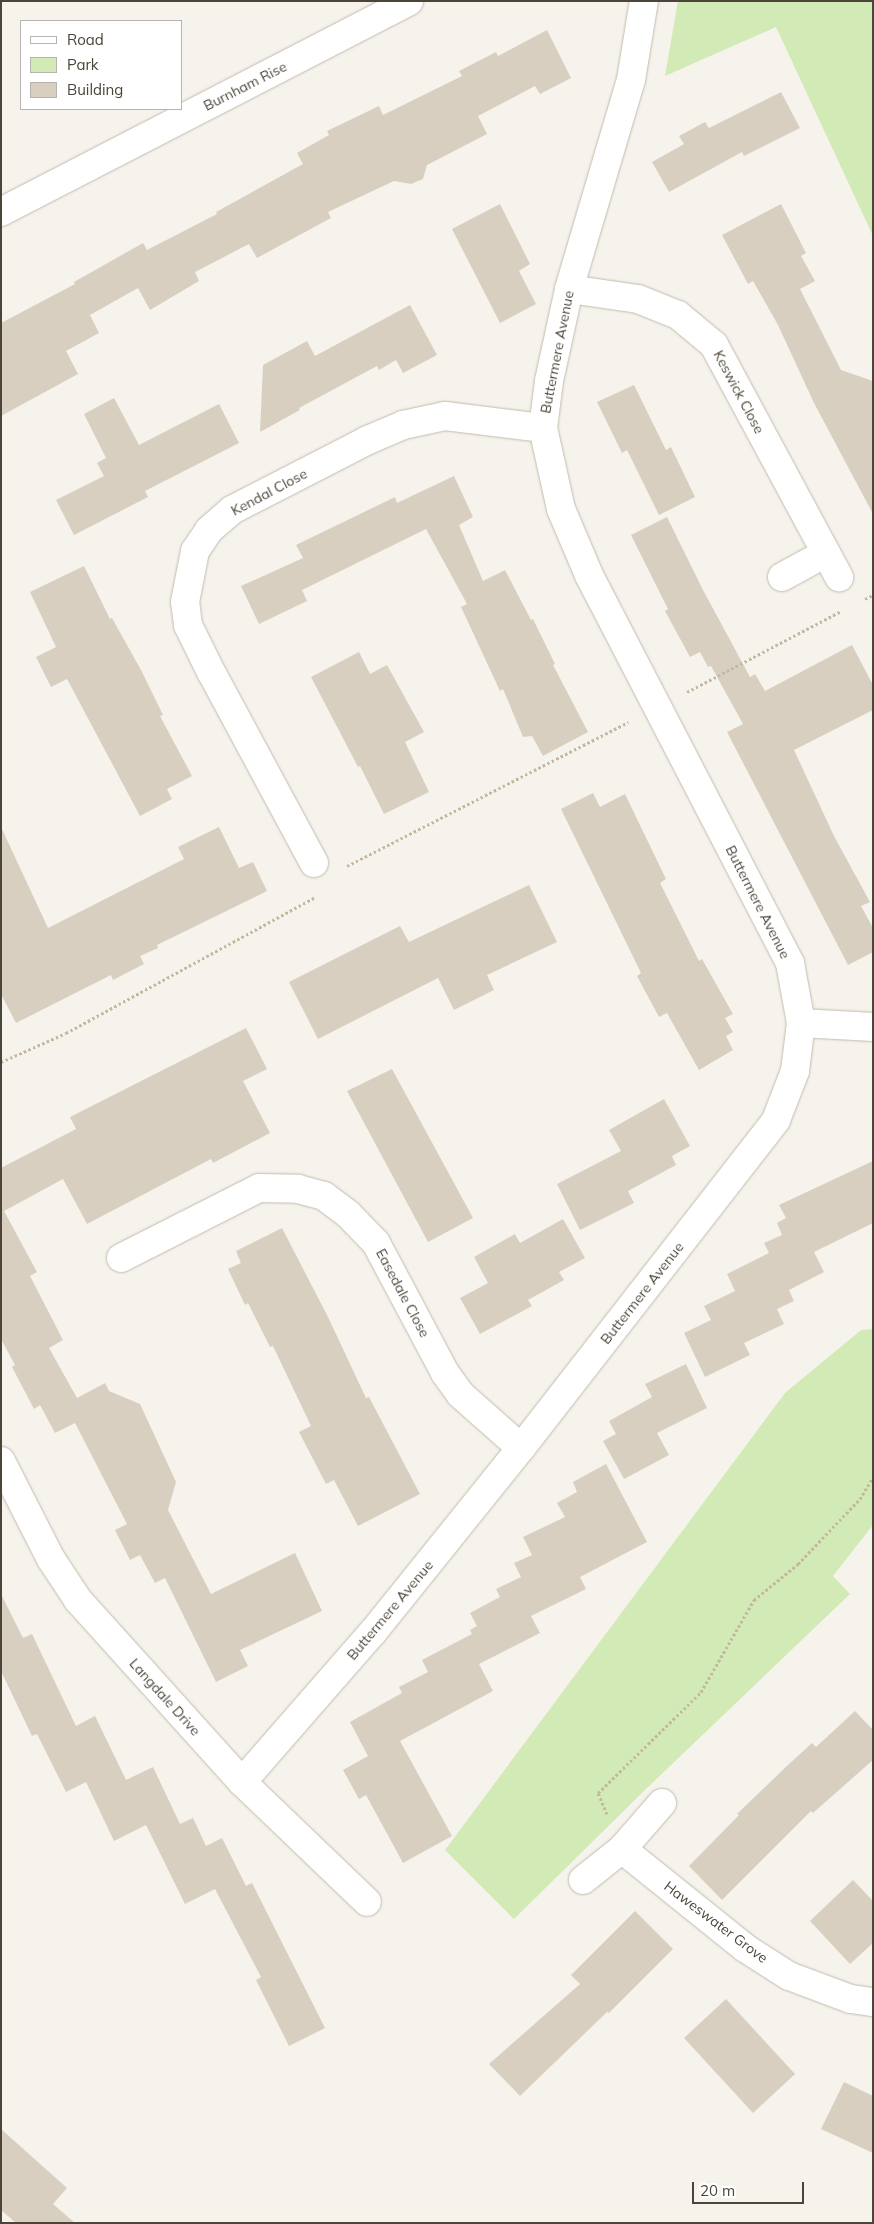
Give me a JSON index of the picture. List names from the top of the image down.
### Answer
{
  "streets": {
    "street": [
      "Burnham Rise",
      "Buttermere Avenue",
      "Keswick Close",
      "Kendal Close",
      "Easedale Close",
      "Langdale Drive",
      "Haweswater Grove"
    ]
  },
  "crossings": [
    ["Buttermere Avenue", "Keswick Close"],
    ["Buttermere Avenue", "Kendal Close"],
    ["Buttermere Avenue", "Easedale Close"],
    ["Buttermere Avenue", "Langdale Drive"]
  ],
  "legend": ["Road", "Park", "Building"],
  "scale_bar": "20 m"
}
